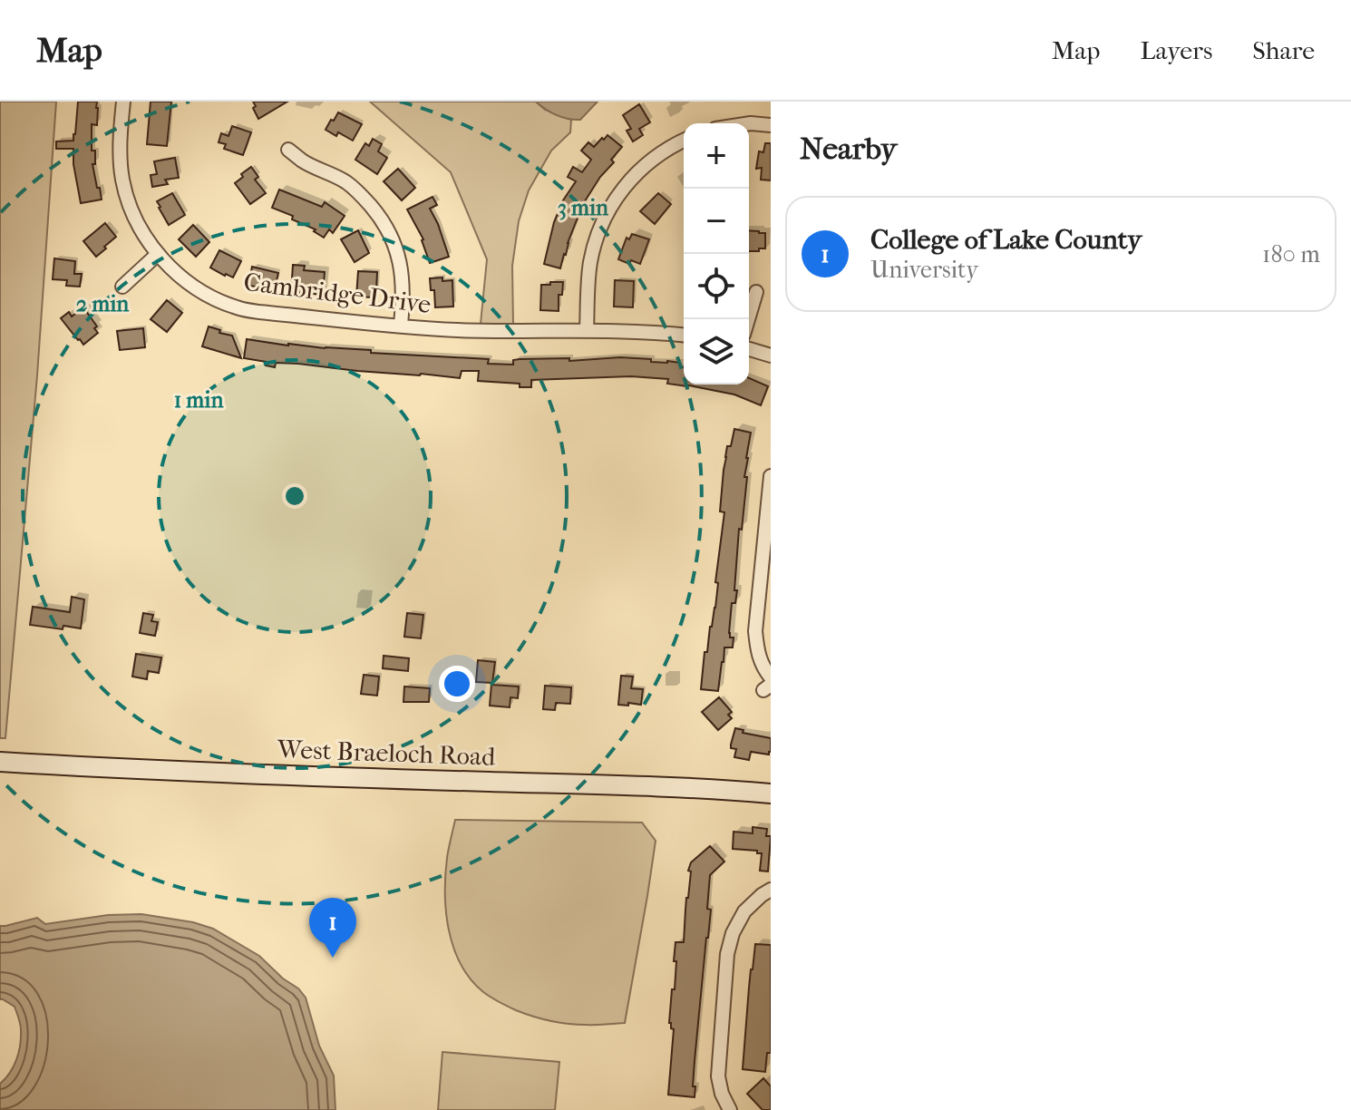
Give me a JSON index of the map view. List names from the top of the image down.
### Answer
{
  "streets": {
    "street": ["Cambridge Drive", "West Braeloch Road"]
  },
  "page": {
    "header": "Map",
    "nav": ["Map", "Layers", "Share"],
    "heading": "Nearby",
    "map_buttons": ["+", "−"],
    "list": [
      {
        "mark": "1",
        "name": "College of Lake County",
        "note": "University",
        "value": "180 m"
      }
    ],
    "pins": "1"
  },
  "rings": ["3 min", "2 min", "1 min"]
}
